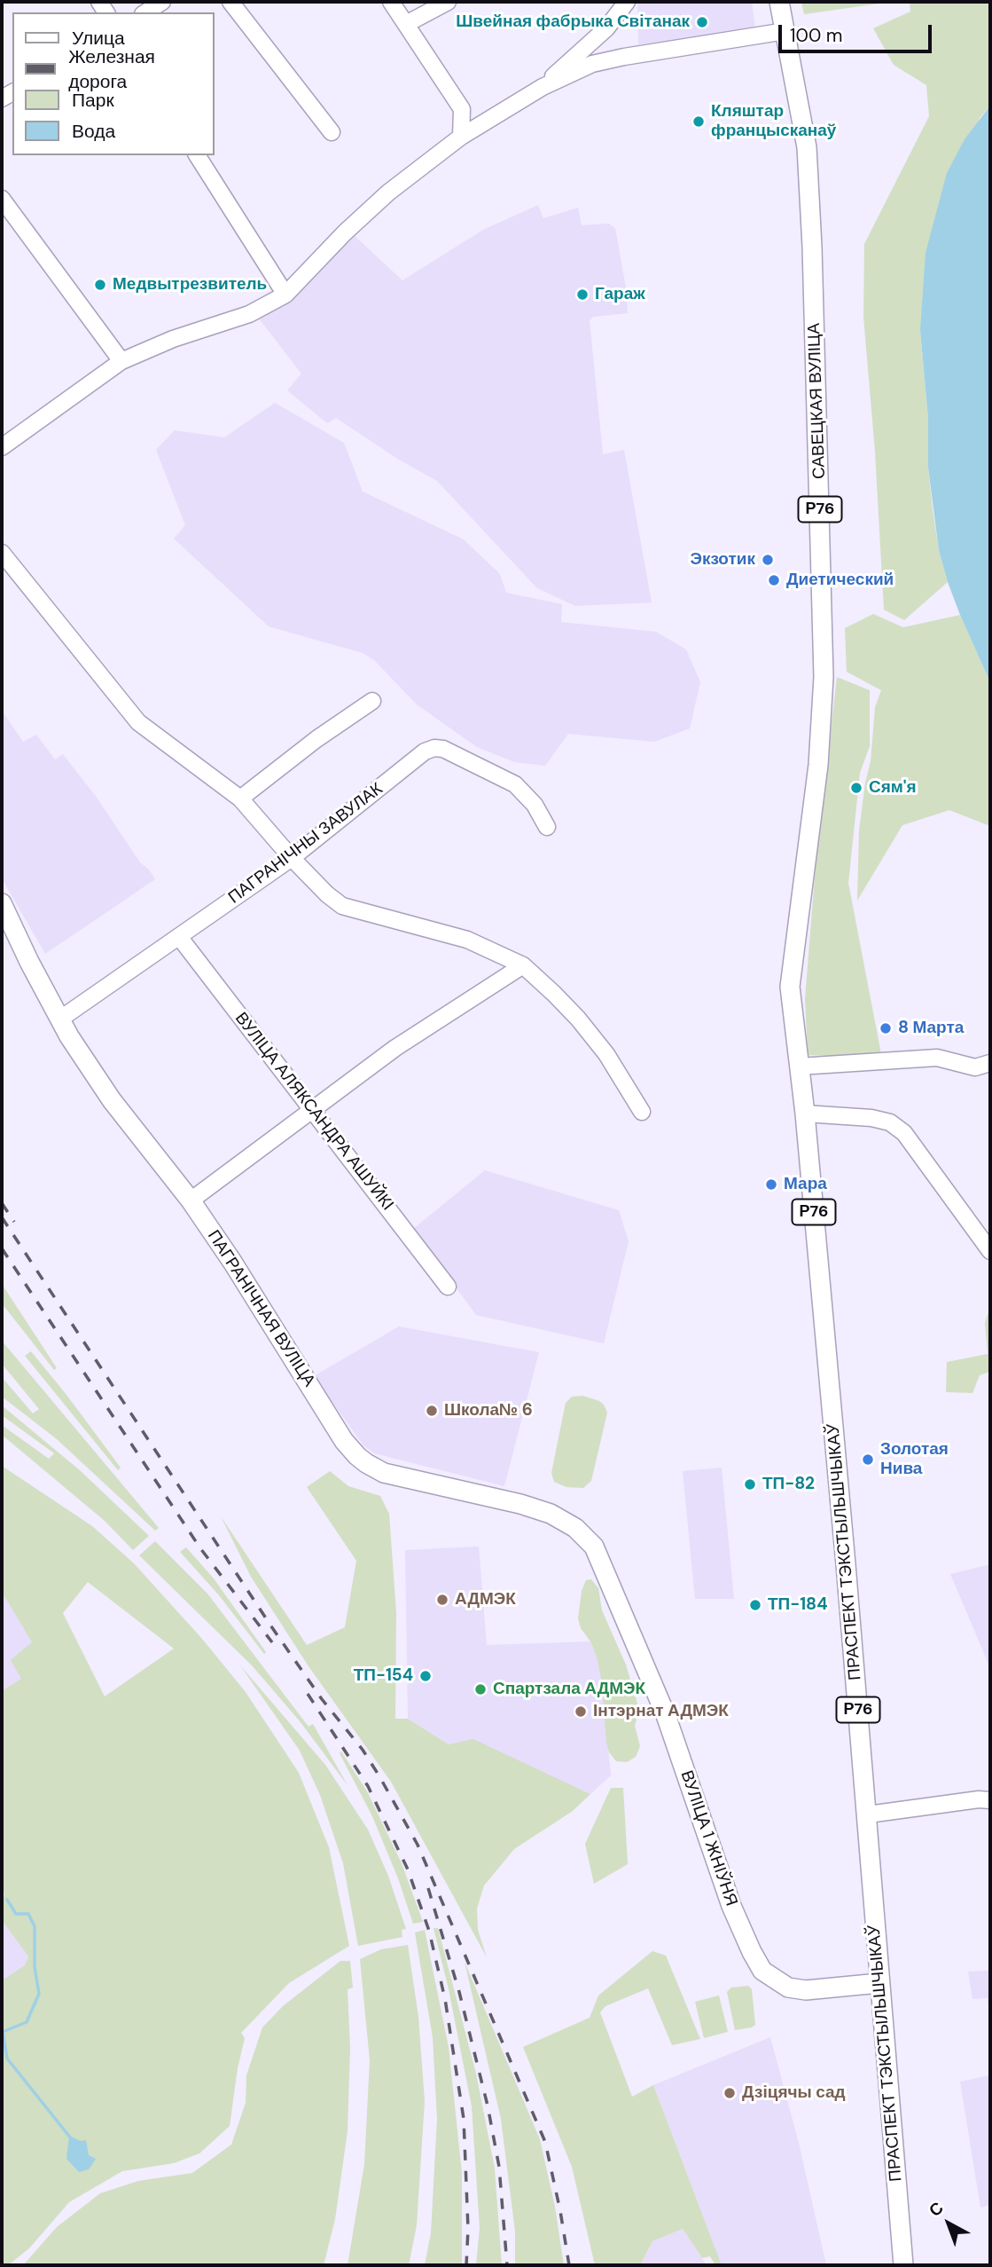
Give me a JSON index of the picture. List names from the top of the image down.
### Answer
{
  "streets": {
    "main road": [
      "САВЕЦКАЯ ВУЛІЦА",
      "Р76",
      "ПАГРАНІЧНАЯ ВУЛІЦА",
      "ПРАСПЕКТ ТЭКСТЫЛЬШЧЫКАЎ",
      "ВУЛІЦА 1 ЖНІЎНЯ"
    ],
    "street": ["ПАГРАНІЧНЫ ЗАВУЛАК", "ВУЛІЦА АЛЯКСАНДРА АШУЙКІ"]
  },
  "crossings": [
    ["САВЕЦКАЯ ВУЛІЦА", "ПРАСПЕКТ ТЭКСТЫЛЬШЧЫКАЎ"],
    ["ПАГРАНІЧНЫ ЗАВУЛАК", "ВУЛІЦА АЛЯКСАНДРА АШУЙКІ"],
    ["ПАГРАНІЧНЫ ЗАВУЛАК", "ПАГРАНІЧНАЯ ВУЛІЦА"],
    ["ПАГРАНІЧНАЯ ВУЛІЦА", "ВУЛІЦА 1 ЖНІЎНЯ"],
    ["ПРАСПЕКТ ТЭКСТЫЛЬШЧЫКАЎ", "ВУЛІЦА 1 ЖНІЎНЯ"]
  ],
  "places": [
    "Швейная фабрыка Світанак",
    "Кляштар францысканаў",
    "Медвытрезвитель",
    "Гараж",
    "Экзотик",
    "Диетический",
    "Сям'я",
    "8 Марта",
    "Мара",
    "Школа№ 6",
    "Золотая Нива",
    "ТП-82",
    "АДМЭК",
    "ТП-184",
    "ТП-154",
    "Спартзала АДМЭК",
    "Інтэрнат АДМЭК",
    "Дзіцячы сад"
  ],
  "legend": [
    "Улица",
    "Железная дорога",
    "Парк",
    "Вода"
  ],
  "scale_bar": "100 m",
  "north": "top left"
}
